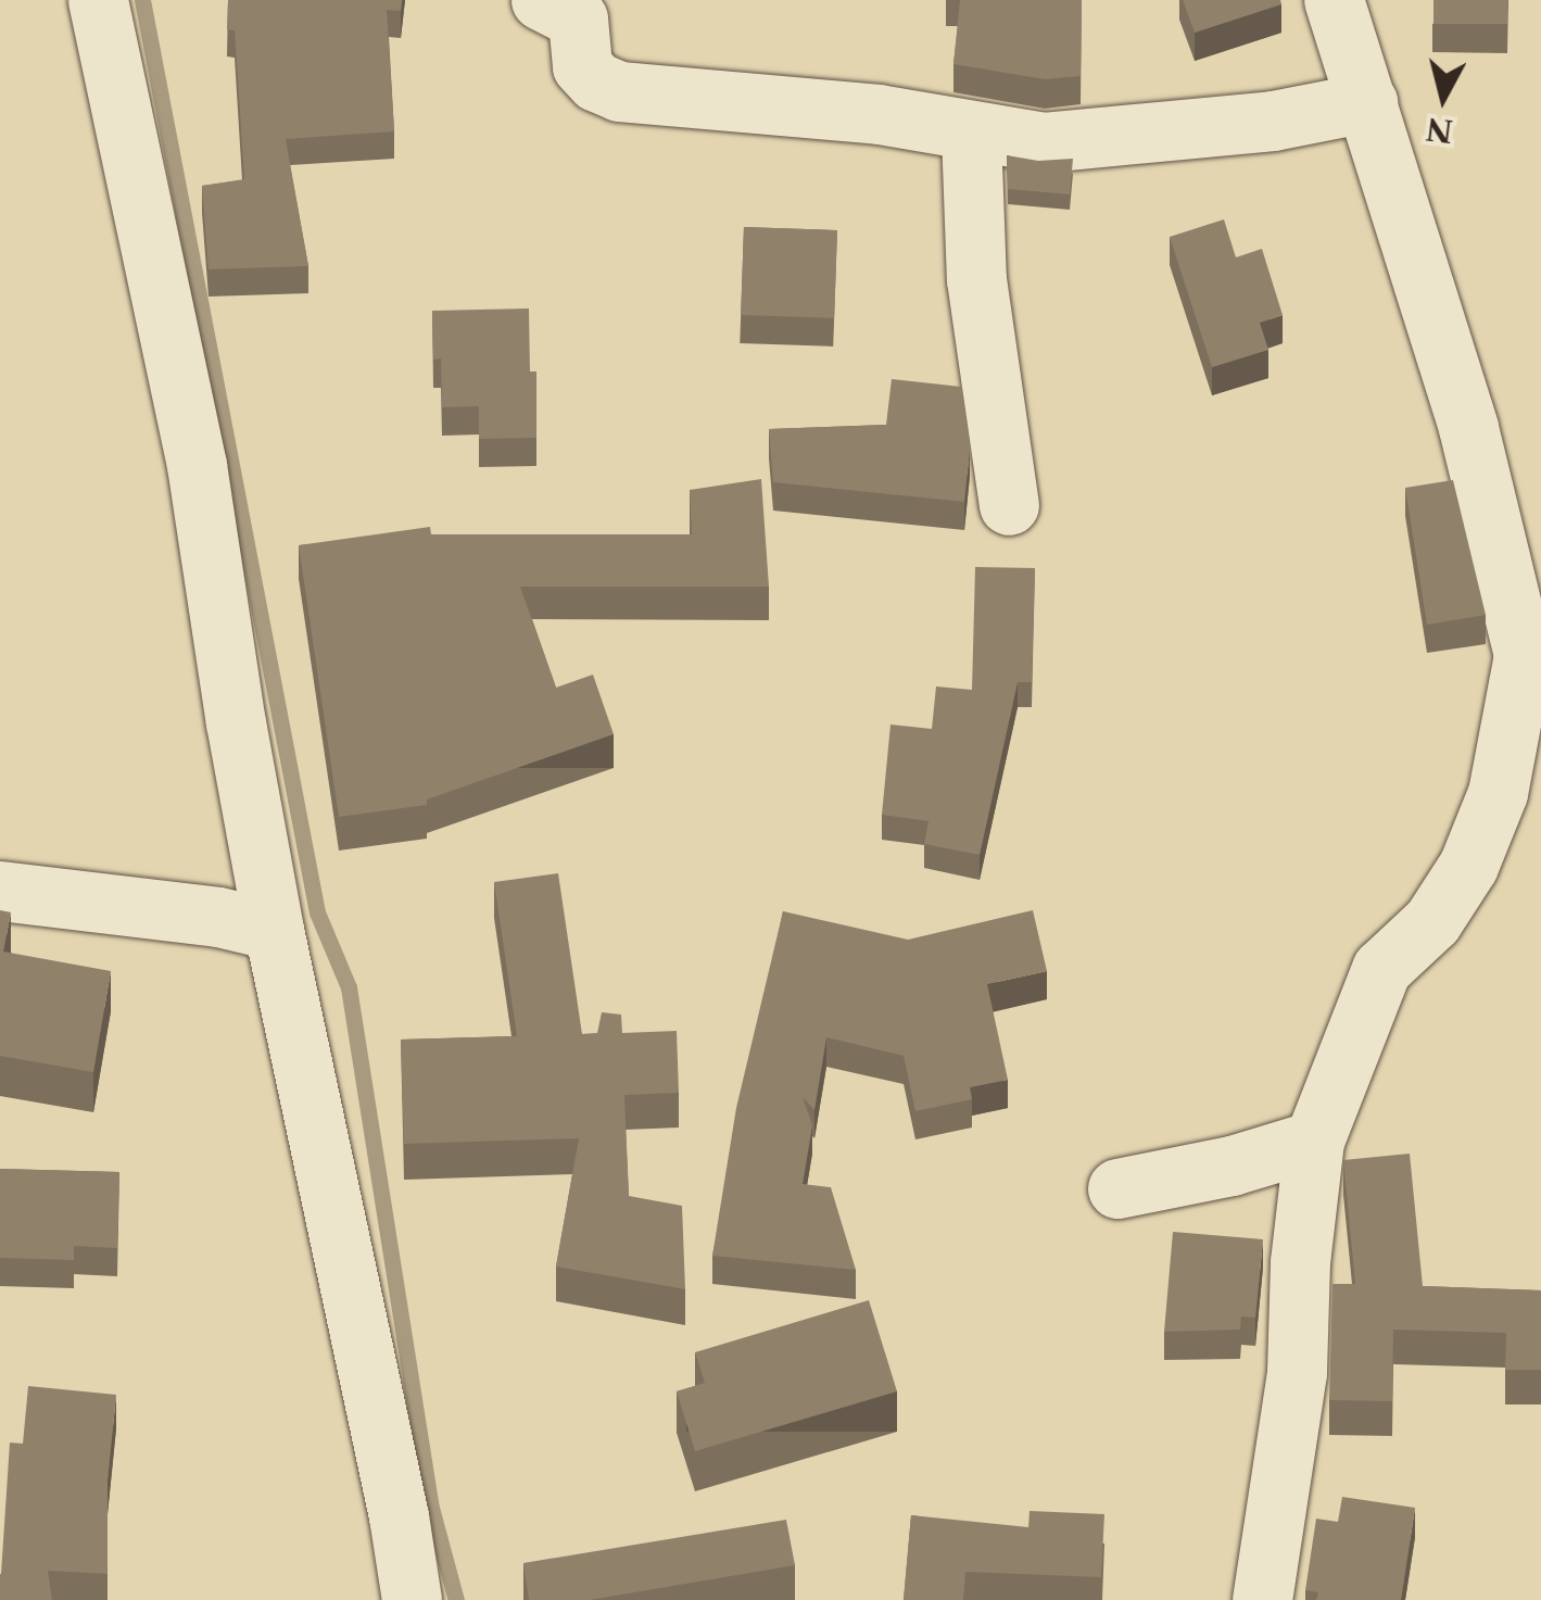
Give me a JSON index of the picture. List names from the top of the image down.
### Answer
{
  "north": "bottom"
}
